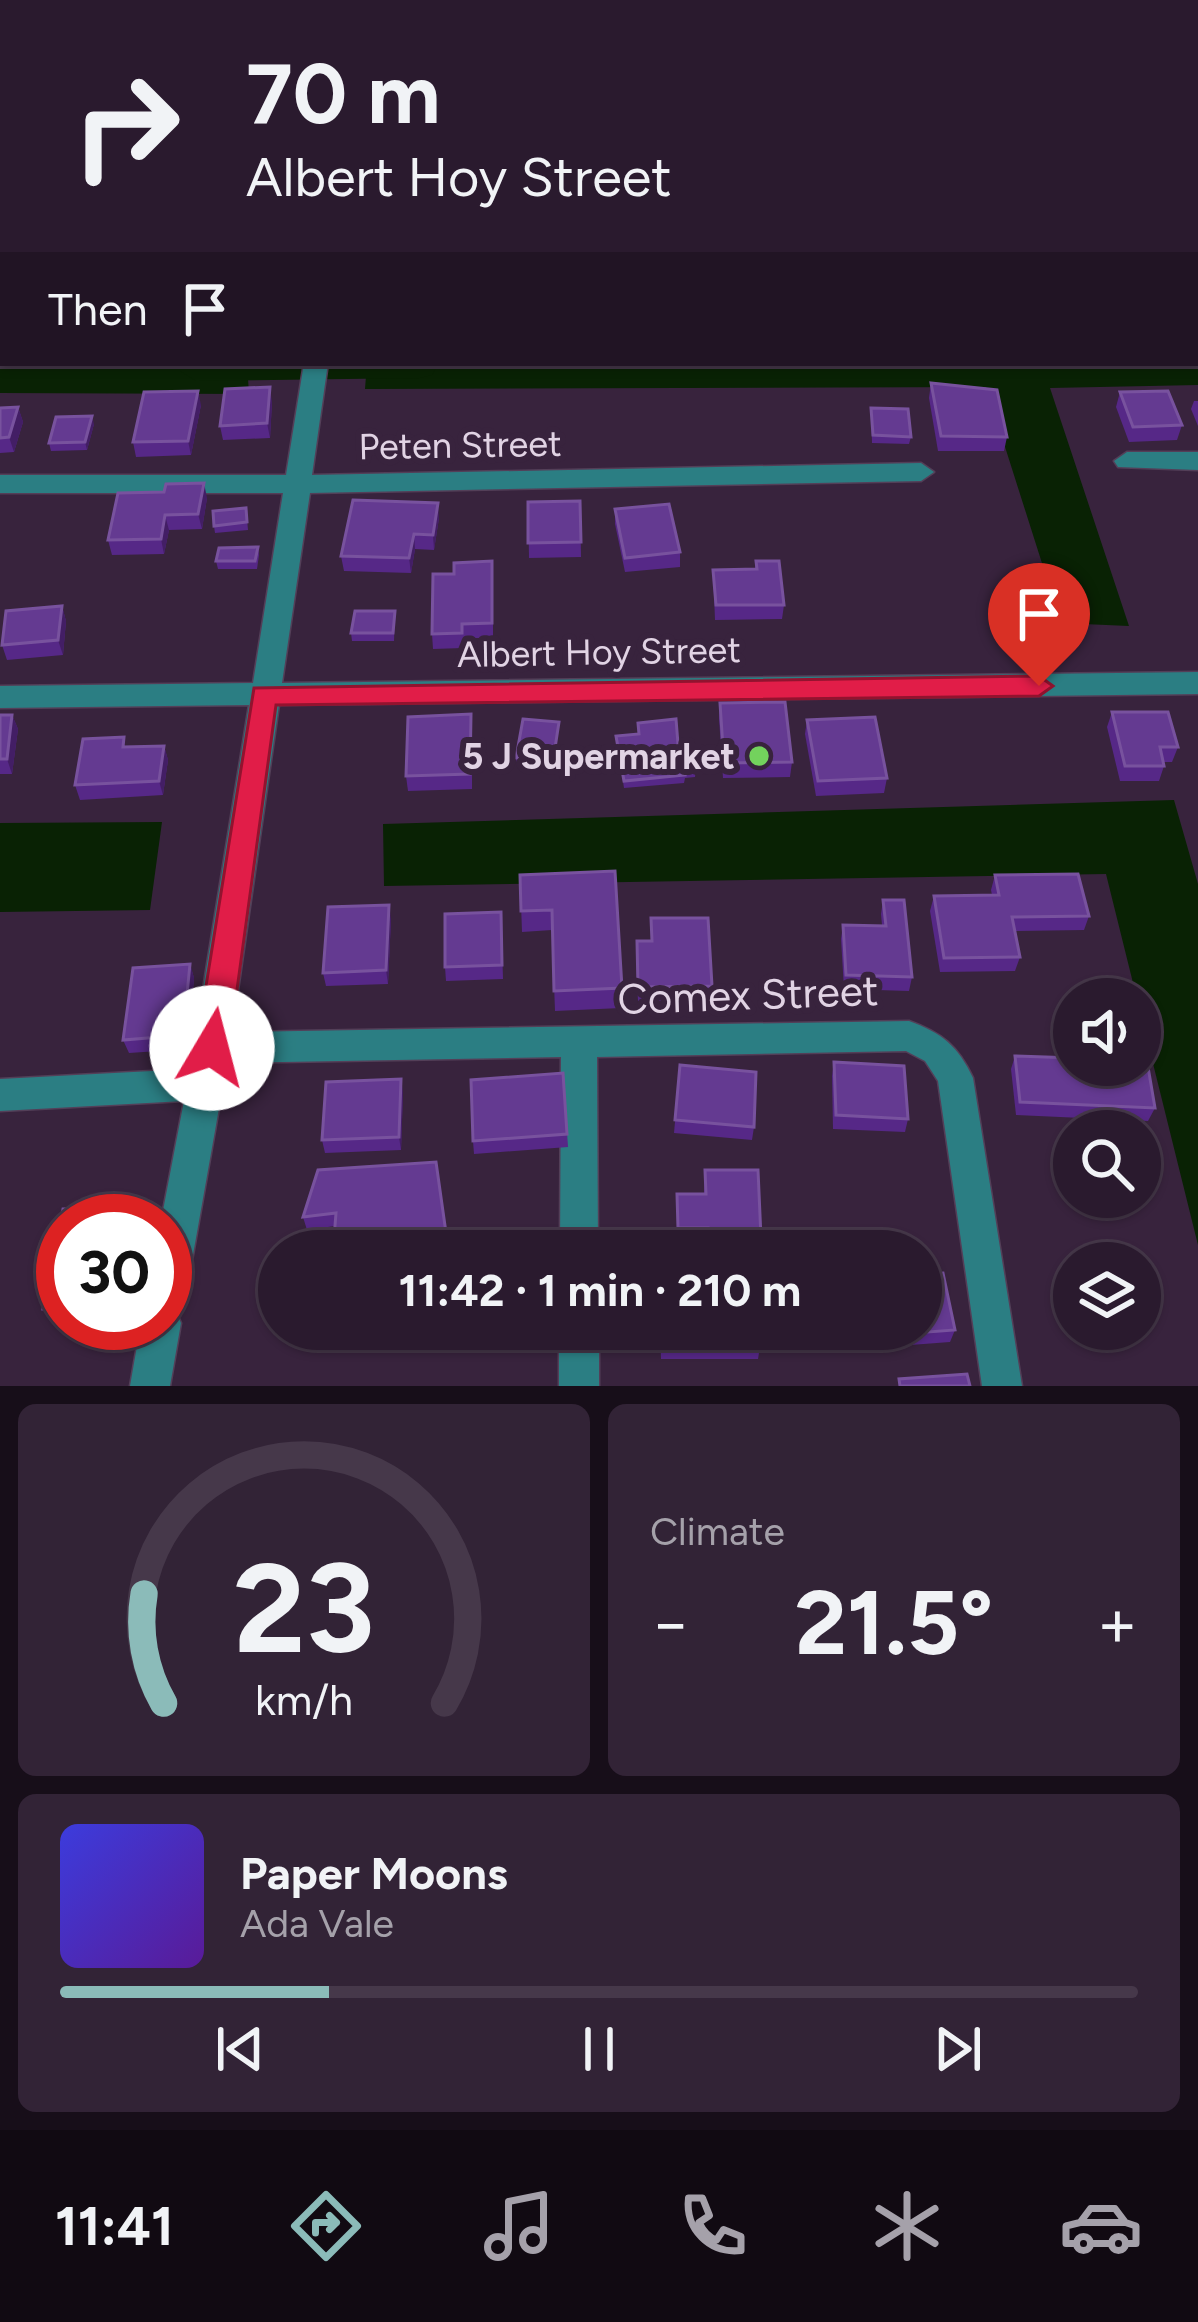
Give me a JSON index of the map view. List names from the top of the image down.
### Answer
{
  "streets": {
    "street": ["Peten Street", "Albert Hoy Street", "Comex Street"]
  },
  "places": ["5 J Supermarket"],
  "page": {
    "turn": ["70 m", "Albert Hoy Street"],
    "then": "Then",
    "limit": "30",
    "trip": "11:42 · 1 min · 210 m",
    "tile": "Climate",
    "heat": ["−", "21.5°", "+"],
    "song": ["Paper Moons", "Ada Vale"],
    "tabs": "11:41",
    "gauge": ["23", "km/h"]
  }
}
